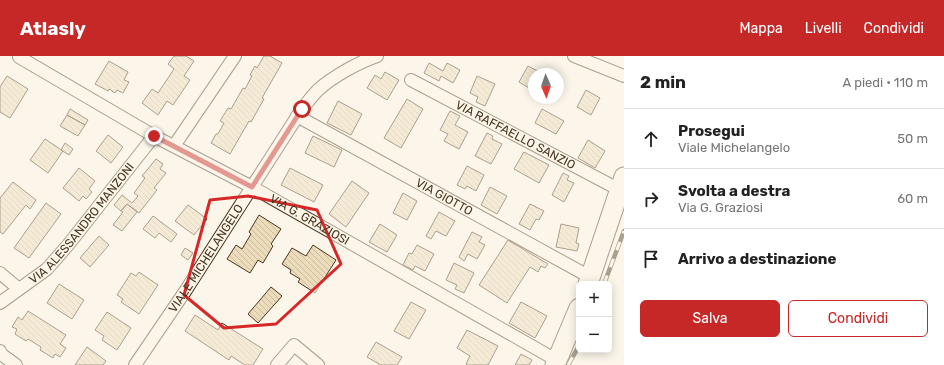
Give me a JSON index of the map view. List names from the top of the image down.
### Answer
{
  "streets": {
    "street": [
      "VIA RAFFAELLO SANZIO",
      "VIA GIOTTO",
      "VIA G. GRAZIOSI",
      "VIA ALESSANDRO MANZONI",
      "VIALE MICHELANGELO"
    ]
  },
  "crossings": [
    ["VIA GIOTTO", "VIALE MICHELANGELO"],
    ["VIA G. GRAZIOSI", "VIA ALESSANDRO MANZONI"],
    ["VIA G. GRAZIOSI", "VIALE MICHELANGELO"]
  ],
  "north": "bottom",
  "page": {
    "header": "Atlasly",
    "nav": ["Mappa", "Livelli", "Condividi"],
    "heading": ["2 min", "A piedi · 110 m"],
    "list": [
      ["Prosegui", "Viale Michelangelo", "50 m"],
      ["Svolta a destra", "Via G. Graziosi", "60 m"],
      "Arrivo a destinazione"
    ],
    "map_buttons": ["+", "−"],
    "buttons": ["Salva", "Condividi"]
  }
}
